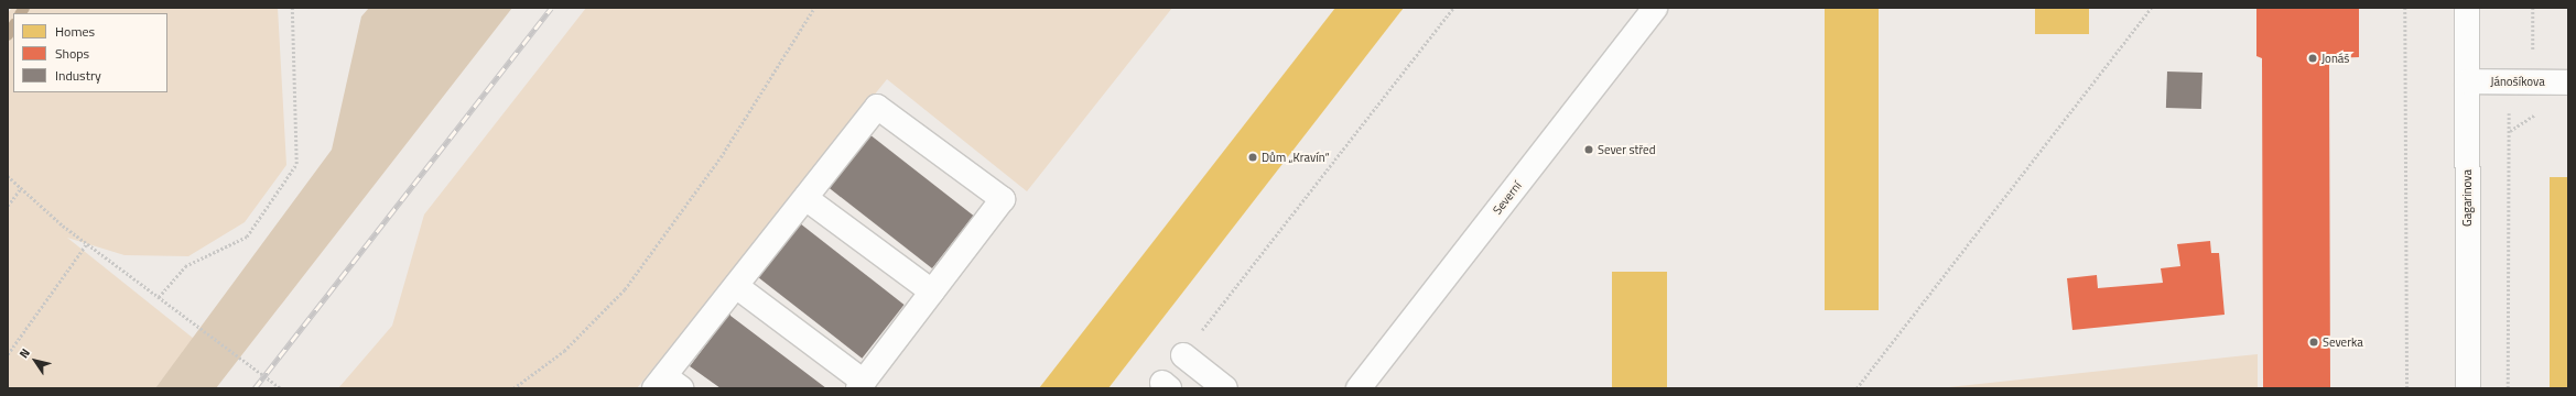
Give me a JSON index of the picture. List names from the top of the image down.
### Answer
{
  "streets": {
    "street": ["Jánošíkova", "Severní", "Gagarinova"]
  },
  "crossings": [
    ["Jánošíkova", "Gagarinova"]
  ],
  "places": [
    "Jonáš",
    "Sever střed",
    "Dům „Kravín“",
    "Severka"
  ],
  "legend": ["Homes", "Shops", "Industry"],
  "north": "top left"
}
